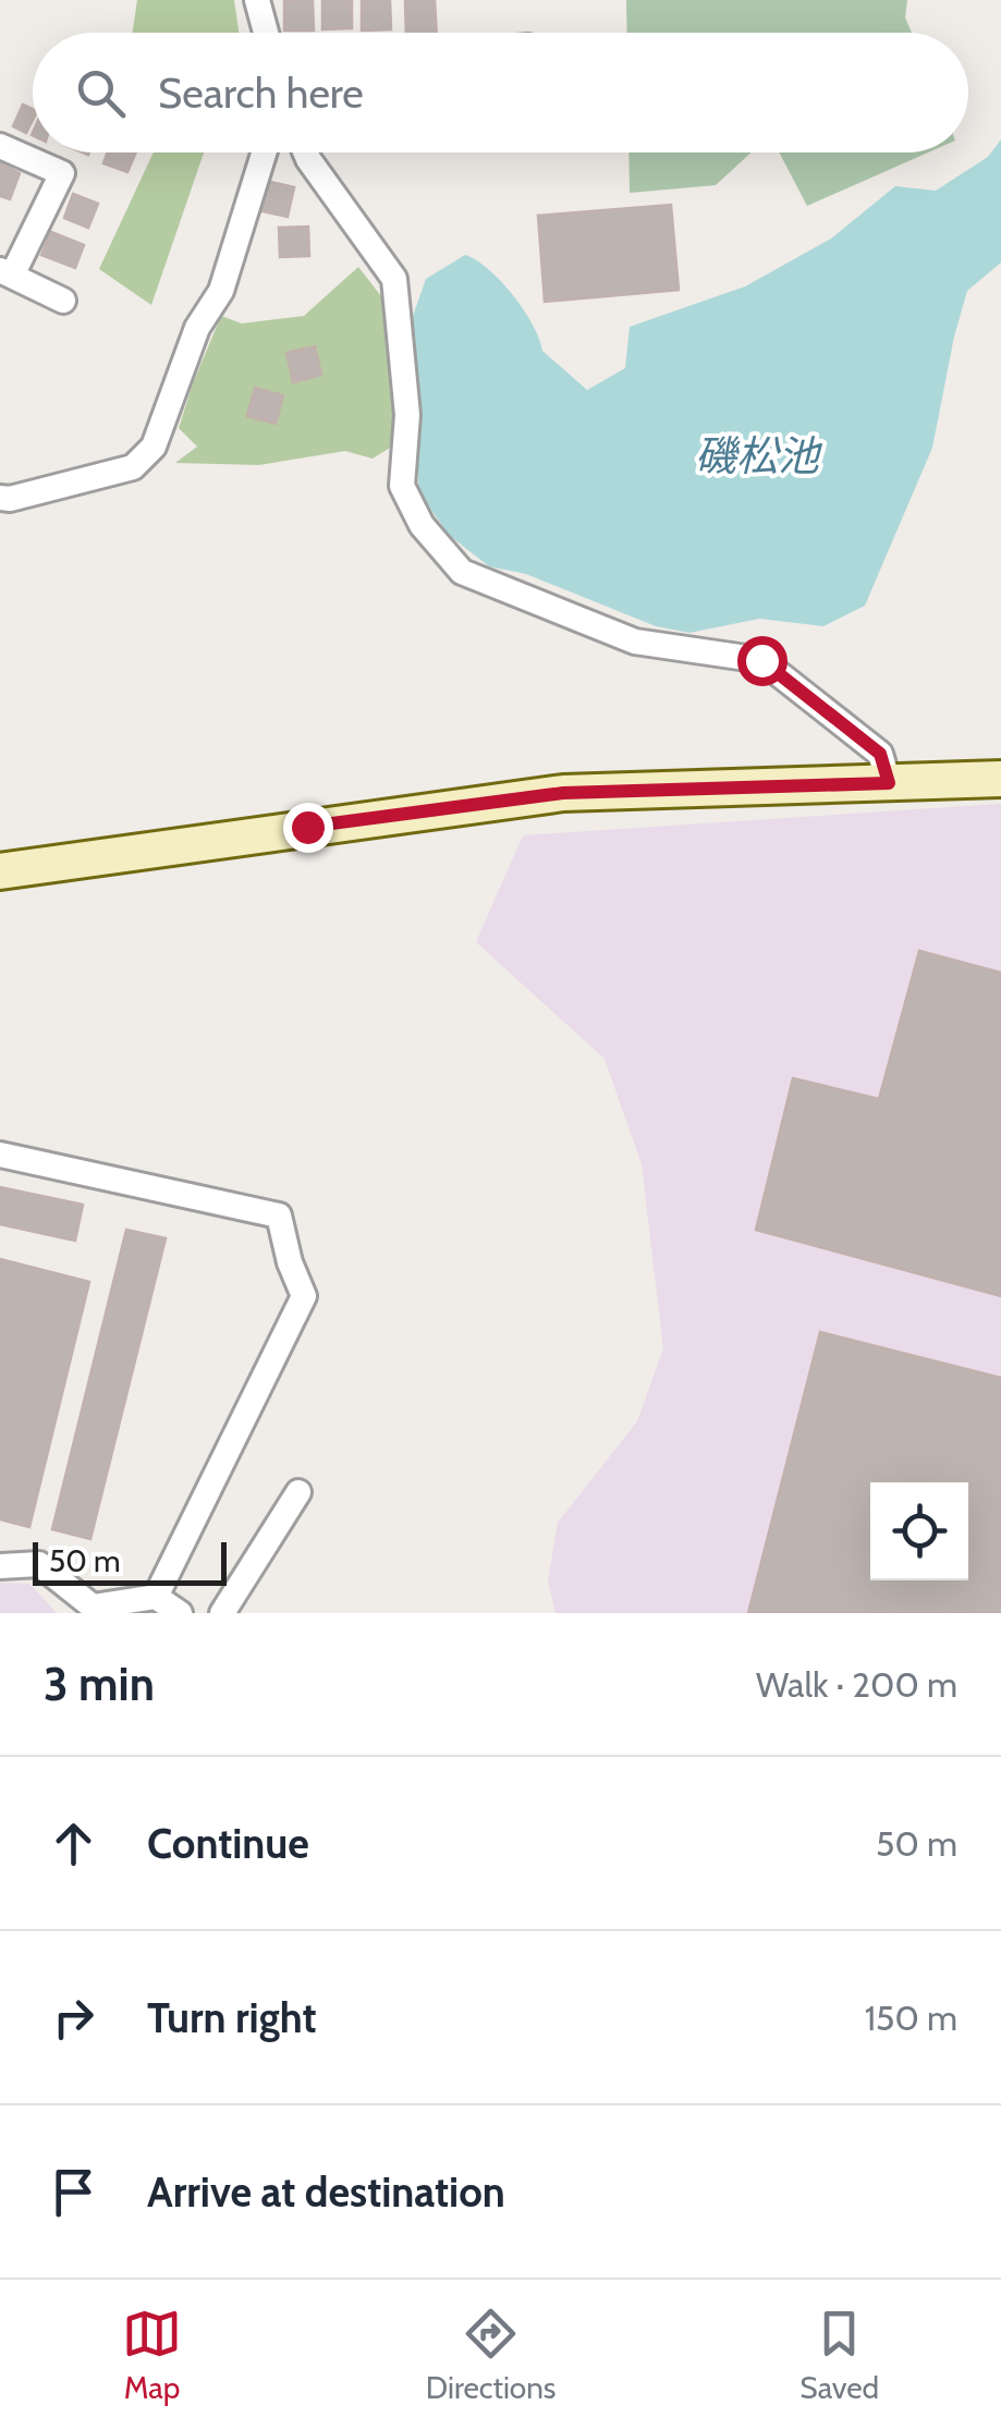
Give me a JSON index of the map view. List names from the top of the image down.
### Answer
{
  "water": ["磯松池"],
  "scale_bar": "50 m",
  "page": {
    "search": "Search here",
    "scale": "50 m",
    "heading": ["3 min", "Walk · 200 m"],
    "list": [
      ["Continue", "50 m"],
      ["Turn right", "150 m"],
      "Arrive at destination"
    ],
    "nav": ["Map", "Directions", "Saved"]
  }
}
